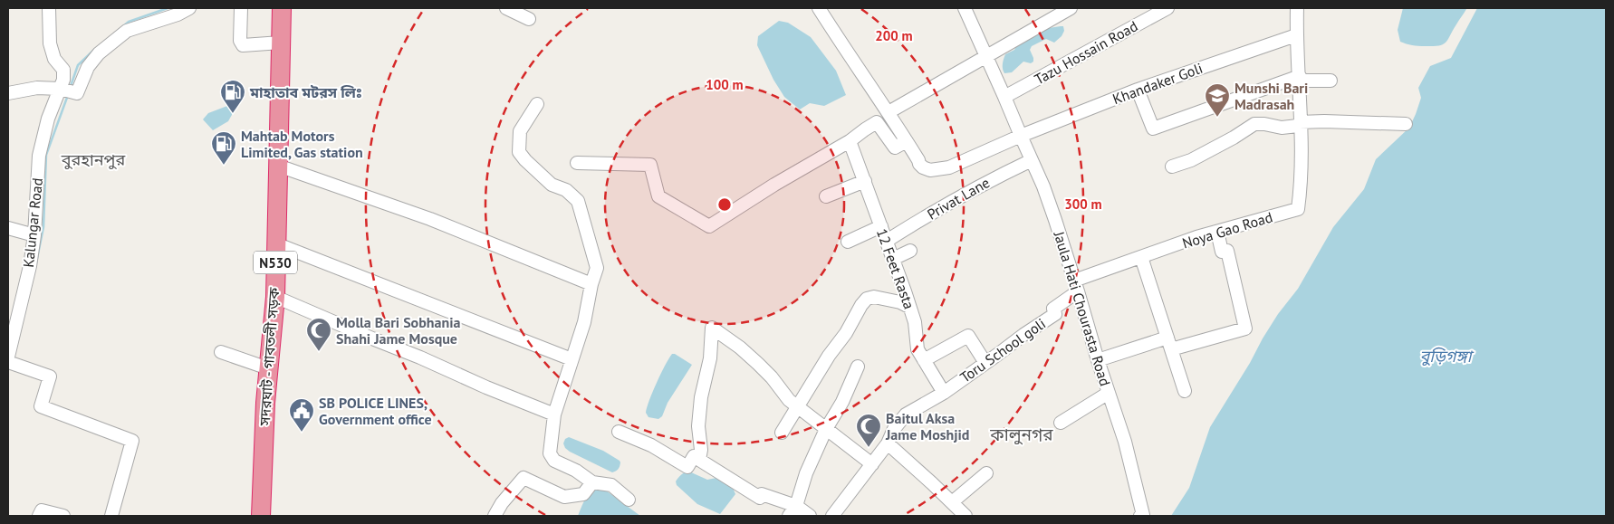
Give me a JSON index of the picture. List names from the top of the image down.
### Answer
{
  "streets": {
    "highway": ["N530", "সদরঘাট - গাবতলী সড়ক"],
    "street": [
      "Tazu Hossain Road",
      "Khandaker Goli",
      "Privat Lane",
      "Kalungar Road",
      "Noya Gao Road",
      "12 Feet Rasta",
      "Jaula Hati Chourasta Road",
      "Toru School goli"
    ]
  },
  "crossings": [
    ["Tazu Hossain Road", "Jaula Hati Chourasta Road"],
    ["Khandaker Goli", "Jaula Hati Chourasta Road"],
    ["Privat Lane", "12 Feet Rasta"],
    ["Privat Lane", "Jaula Hati Chourasta Road"],
    ["Noya Gao Road", "Jaula Hati Chourasta Road"],
    ["Noya Gao Road", "Toru School goli"],
    ["12 Feet Rasta", "Toru School goli"],
    ["Jaula Hati Chourasta Road", "Toru School goli"]
  ],
  "districts": ["বুরহানপুর", "কালুনগর"],
  "water": ["বুড়িগঙ্গা"],
  "places": {
    "fuel station": ["মাহাতাব মটরস লিঃ", "Mahtab Motors Limited, Gas station"],
    "school or university": ["Munshi Bari Madrasah"],
    "mosque": ["Molla Bari Sobhania Shahi Jame Mosque", "Baitul Aksa Jame Moshjid"],
    "public building": ["SB POLICE LINES, Government office"]
  },
  "rings": ["200 m", "100 m", "300 m"]
}
